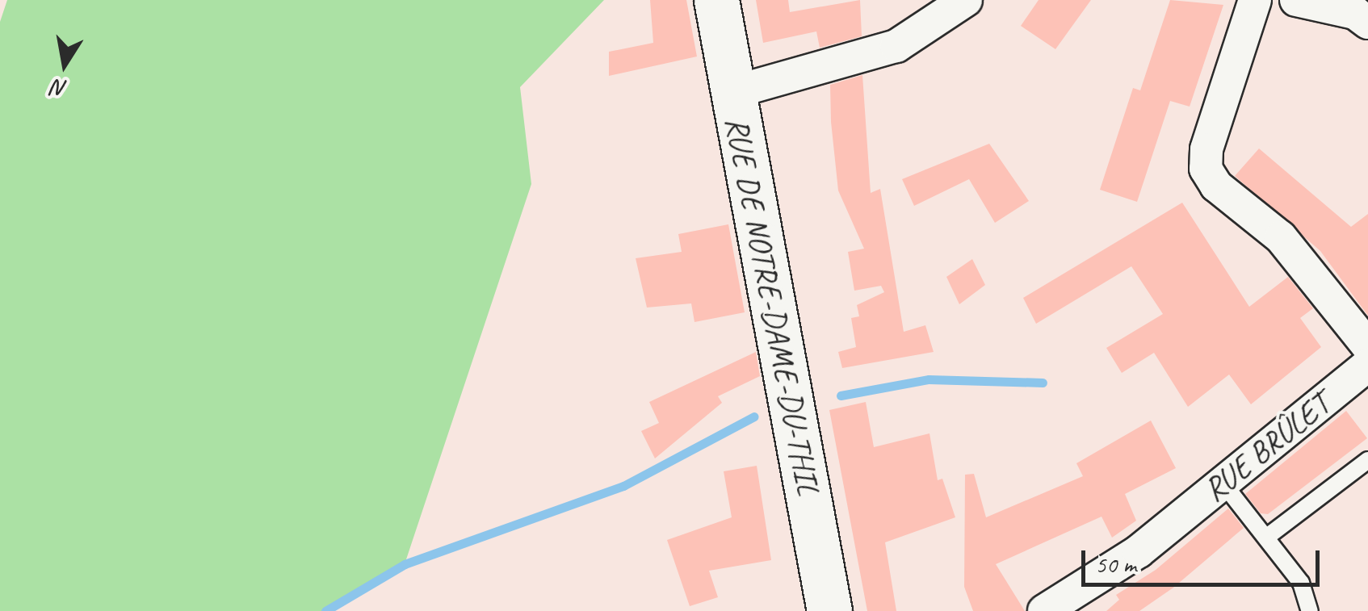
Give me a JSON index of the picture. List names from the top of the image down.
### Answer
{
  "streets": {
    "main road": ["RUE DE NOTRE-DAME-DU-THIL"],
    "street": ["RUE BRÛLET"]
  },
  "scale_bar": "50 m",
  "north": "bottom"
}
